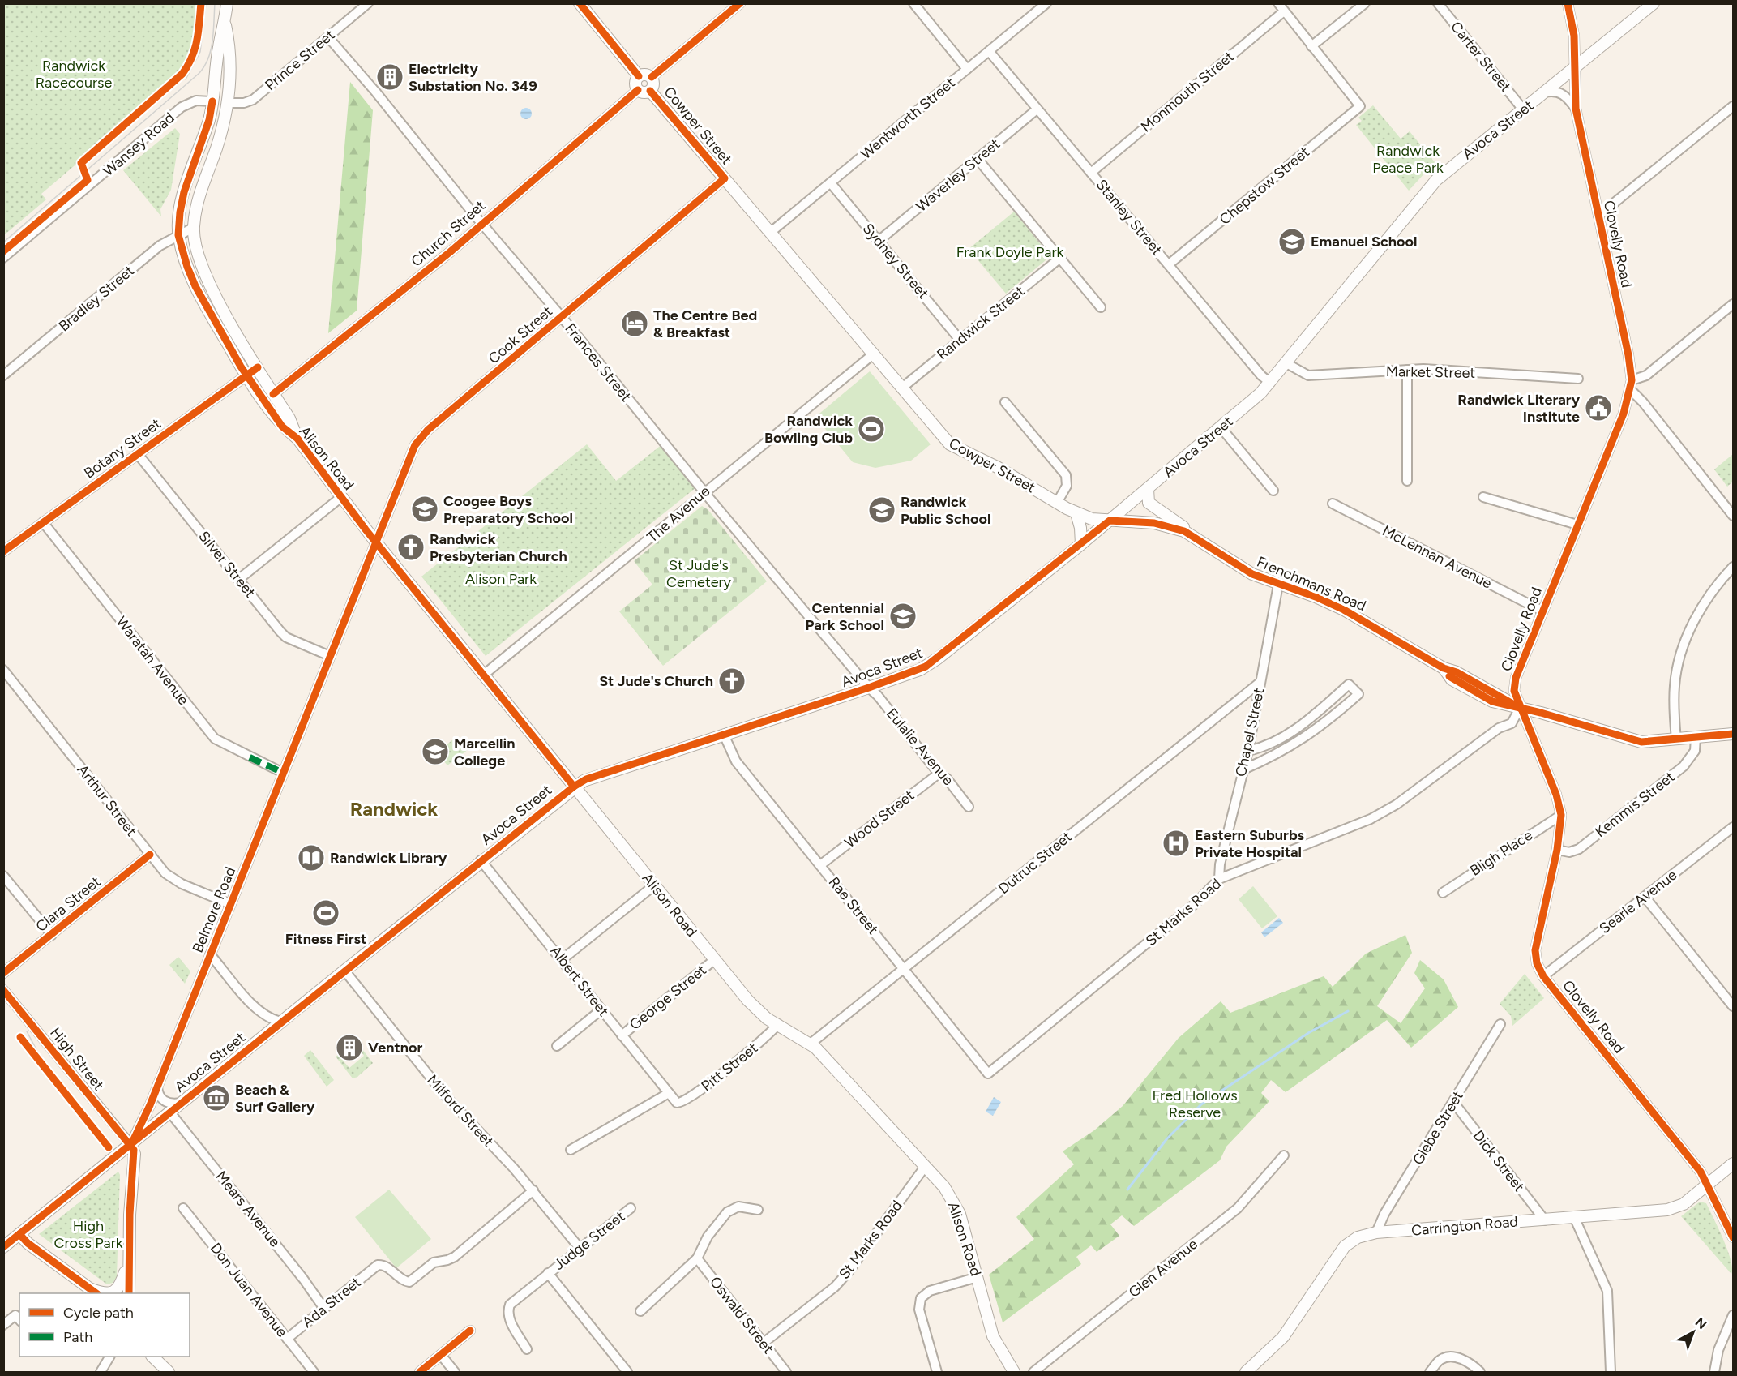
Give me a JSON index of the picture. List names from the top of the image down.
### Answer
{
  "streets": {
    "main road": [
      "Cowper Street",
      "Avoca Street",
      "Alison Road",
      "Frenchmans Road",
      "Carrington Road"
    ],
    "street": [
      "Carter Street",
      "Prince Street",
      "Monmouth Street",
      "Wentworth Street",
      "Wansey Road",
      "Waverley Street",
      "Chepstow Street",
      "Stanley Street",
      "Church Street",
      "Clovelly Road",
      "Sydney Street",
      "Bradley Street",
      "Randwick Street",
      "Cook Street",
      "Frances Street",
      "Market Street",
      "Botany Street",
      "The Avenue",
      "McLennan Avenue",
      "Silver Street",
      "Waratah Avenue",
      "Chapel Street",
      "Eulalie Avenue",
      "Arthur Street",
      "Kemmis Street",
      "Wood Street",
      "Bligh Place",
      "Dutruc Street",
      "Searle Avenue",
      "Clara Street",
      "Rae Street",
      "Belmore Road",
      "St Marks Road",
      "Albert Street",
      "George Street",
      "High Street",
      "Pitt Street",
      "Milford Street",
      "Glebe Street",
      "Dick Street",
      "Mears Avenue",
      "Judge Street",
      "Glen Avenue",
      "Don Juan Avenue",
      "Ada Street",
      "Oswald Street"
    ]
  },
  "crossings": [
    ["Carter Street", "Avoca Street"],
    ["Prince Street", "Frances Street"],
    ["Prince Street", "Alison Road"],
    ["Monmouth Street", "Stanley Street"],
    ["Wentworth Street", "Cowper Street"],
    ["Wentworth Street", "Stanley Street"],
    ["Wentworth Street", "Sydney Street"],
    ["Cowper Street", "Avoca Street"],
    ["Cowper Street", "Church Street"],
    ["Cowper Street", "Randwick Street"],
    ["Cowper Street", "Cook Street"],
    ["Cowper Street", "The Avenue"],
    ["Cowper Street", "Frenchmans Road"],
    ["Avoca Street", "Stanley Street"],
    ["Avoca Street", "Clovelly Road"],
    ["Avoca Street", "Frances Street"],
    ["Avoca Street", "Market Street"],
    ["Avoca Street", "Alison Road"],
    ["Avoca Street", "Frenchmans Road"],
    ["Avoca Street", "Eulalie Avenue"],
    ["Avoca Street", "Rae Street"],
    ["Avoca Street", "Belmore Road"],
    ["Avoca Street", "Albert Street"],
    ["Avoca Street", "High Street"],
    ["Avoca Street", "Milford Street"],
    ["Avoca Street", "Mears Avenue"],
    ["Wansey Road", "Alison Road"],
    ["Waverley Street", "Stanley Street"],
    ["Waverley Street", "Sydney Street"],
    ["Chepstow Street", "Stanley Street"],
    ["Church Street", "Frances Street"],
    ["Church Street", "Alison Road"],
    ["Clovelly Road", "McLennan Avenue"],
    ["Clovelly Road", "Frenchmans Road"],
    ["Clovelly Road", "Kemmis Street"],
    ["Clovelly Road", "Bligh Place"],
    ["Clovelly Road", "Searle Avenue"],
    ["Clovelly Road", "St Marks Road"],
    ["Clovelly Road", "Carrington Road"],
    ["Sydney Street", "Randwick Street"],
    ["Bradley Street", "Alison Road"],
    ["Cook Street", "Frances Street"],
    ["Cook Street", "Alison Road"],
    ["Cook Street", "Belmore Road"],
    ["Frances Street", "The Avenue"],
    ["Frances Street", "Eulalie Avenue"],
    ["Botany Street", "Alison Road"],
    ["Botany Street", "Silver Street"],
    ["Botany Street", "Waratah Avenue"],
    ["Alison Road", "The Avenue"],
    ["Alison Road", "Dutruc Street"],
    ["Alison Road", "Belmore Road"],
    ["Alison Road", "St Marks Road"],
    ["Alison Road", "George Street"],
    ["Alison Road", "Pitt Street"],
    ["Silver Street", "Belmore Road"],
    ["Frenchmans Road", "Chapel Street"],
    ["Frenchmans Road", "Kemmis Street"],
    ["Frenchmans Road", "St Marks Road"],
    ["Waratah Avenue", "Belmore Road"],
    ["Chapel Street", "Dutruc Street"],
    ["Chapel Street", "St Marks Road"],
    ["Eulalie Avenue", "Wood Street"],
    ["Arthur Street", "Clara Street"],
    ["Arthur Street", "Belmore Road"],
    ["Wood Street", "Rae Street"],
    ["Dutruc Street", "Rae Street"],
    ["Rae Street", "St Marks Road"],
    ["Belmore Road", "High Street"],
    ["St Marks Road", "Oswald Street"],
    ["Albert Street", "George Street"],
    ["Albert Street", "Pitt Street"],
    ["Milford Street", "Judge Street"],
    ["Milford Street", "Ada Street"],
    ["Glebe Street", "Dick Street"],
    ["Glebe Street", "Carrington Road"],
    ["Dick Street", "Carrington Road"],
    ["Mears Avenue", "Ada Street"],
    ["Don Juan Avenue", "Ada Street"]
  ],
  "districts": ["Randwick"],
  "parks": [
    "Randwick Racecourse",
    "Randwick Peace Park",
    "Frank Doyle Park",
    "St Jude's Cemetery",
    "Alison Park",
    "Fred Hollows Reserve",
    "High Cross Park"
  ],
  "places": {
    "building": ["Electricity Substation No. 349", "Ventnor"],
    "school or university": [
      "Emanuel School",
      "Coogee Boys Preparatory School",
      "Randwick Public School",
      "Centennial Park School",
      "Marcellin College"
    ],
    "hotel": ["The Centre Bed & Breakfast"],
    "public building": ["Randwick Literary Institute"],
    "sports": ["Randwick Bowling Club", "Fitness First"],
    "church": ["Randwick Presbyterian Church", "St Jude's Church"],
    "hospital": ["Eastern Suburbs Private Hospital"],
    "library": ["Randwick Library"],
    "museum": ["Beach & Surf Gallery"]
  },
  "legend": ["Cycle path", "Path"],
  "north": "top right"
}
